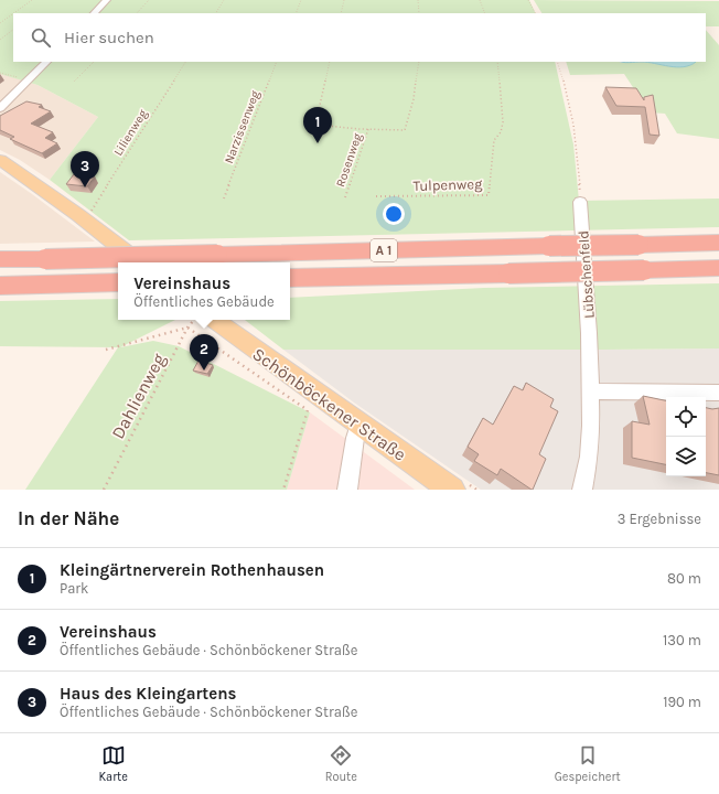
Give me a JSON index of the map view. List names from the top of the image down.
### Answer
{
  "streets": {
    "highway": ["A 1"],
    "main road": ["Schönböckener Straße"],
    "street": ["Lübschenfeld"],
    "path": [
      "Narzissenweg",
      "Lilienweg",
      "Rosenweg",
      "Tulpenweg",
      "Dahlienweg"
    ]
  },
  "page": {
    "search": "Hier suchen",
    "pins": ["1", "3", "2"],
    "popup": ["Vereinshaus", "Öffentliches Gebäude"],
    "heading": ["In der Nähe", "3 Ergebnisse"],
    "list": [
      {
        "mark": "1",
        "name": "Kleingärtnerverein Rothenhausen",
        "note": "Park",
        "value": "80 m"
      },
      {
        "mark": "2",
        "name": "Vereinshaus",
        "note": "Öffentliches Gebäude · Schönböckener Straße",
        "value": "130 m"
      },
      {
        "mark": "3",
        "name": "Haus des Kleingartens",
        "note": "Öffentliches Gebäude · Schönböckener Straße",
        "value": "190 m"
      }
    ],
    "nav": ["Karte", "Route", "Gespeichert"]
  }
}
